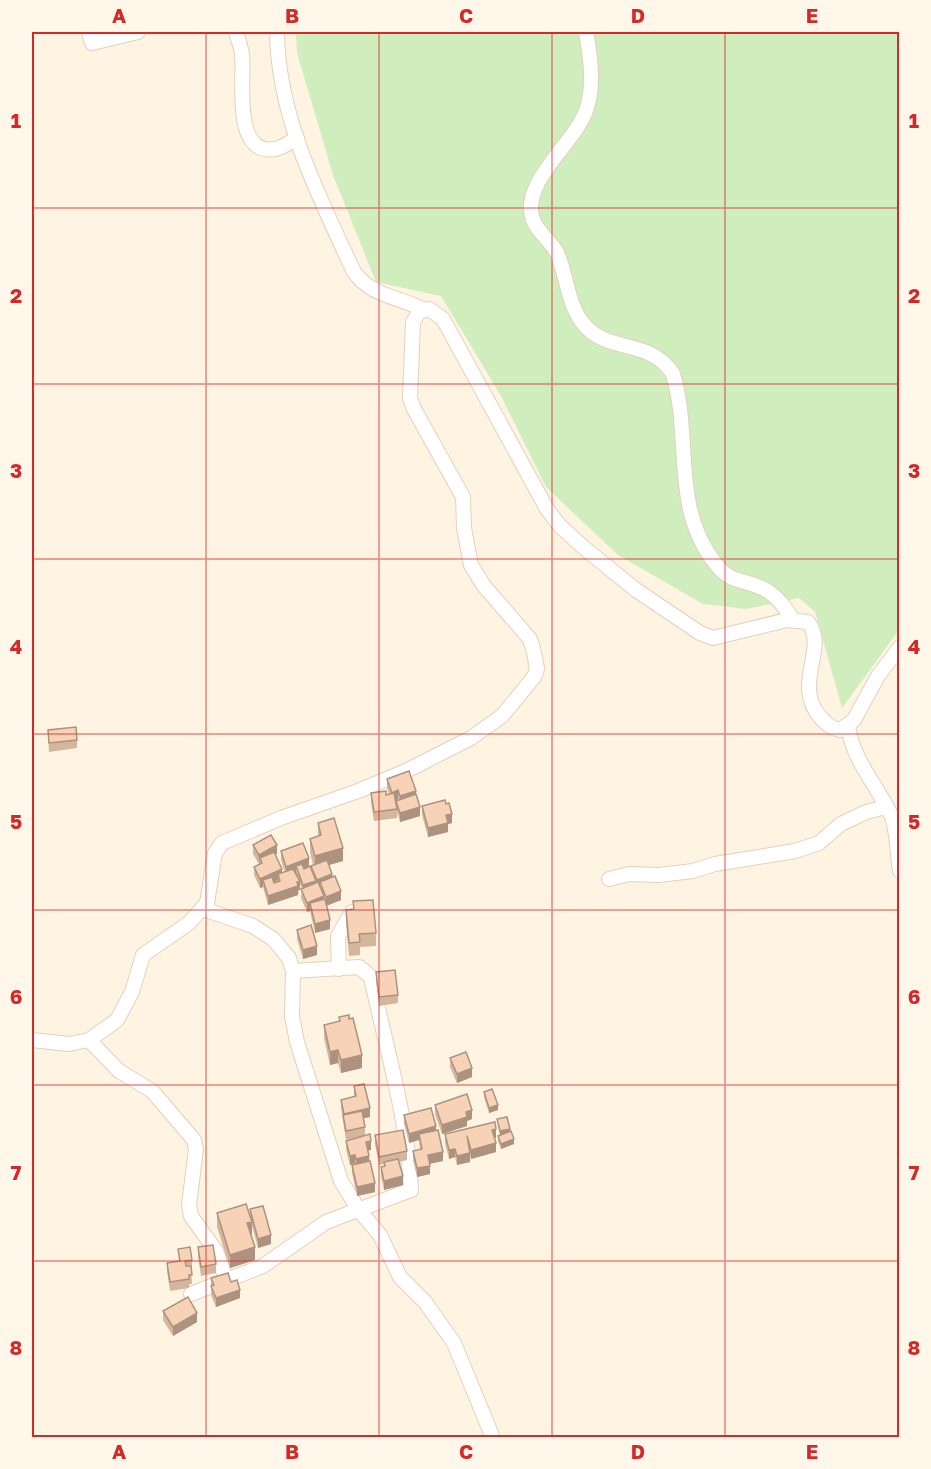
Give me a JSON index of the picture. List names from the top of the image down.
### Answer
{
  "grid": {
    "columns": [
      "A",
      "B",
      "C",
      "D",
      "E"
    ],
    "rows": [
      "1",
      "2",
      "3",
      "4",
      "5",
      "6",
      "7",
      "8"
    ]
  }
}
